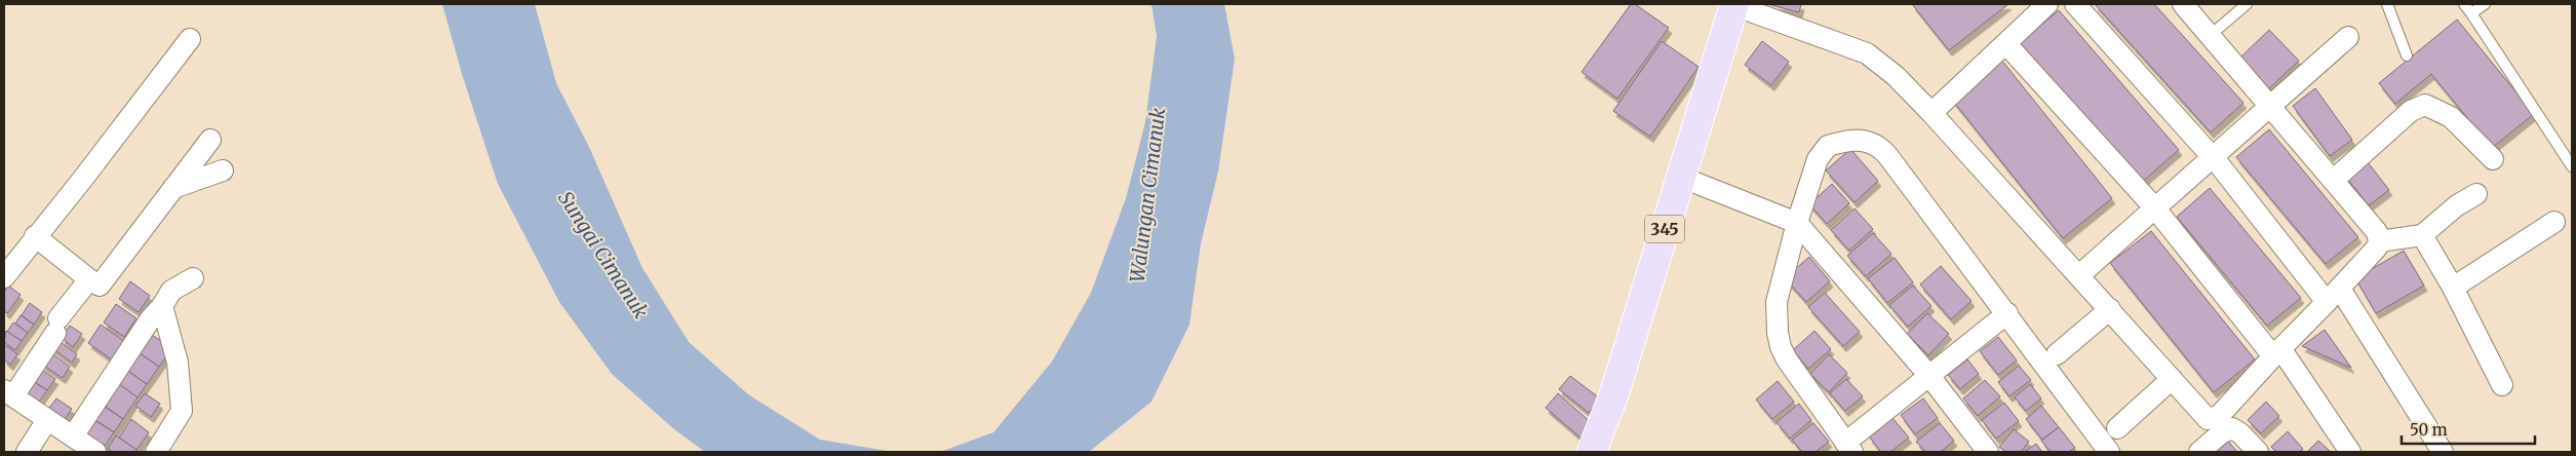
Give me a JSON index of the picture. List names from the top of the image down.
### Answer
{
  "streets": {
    "main road": ["345"]
  },
  "water": ["Walungan Cimanuk", "Sungai Cimanuk"],
  "scale_bar": "50 m"
}
